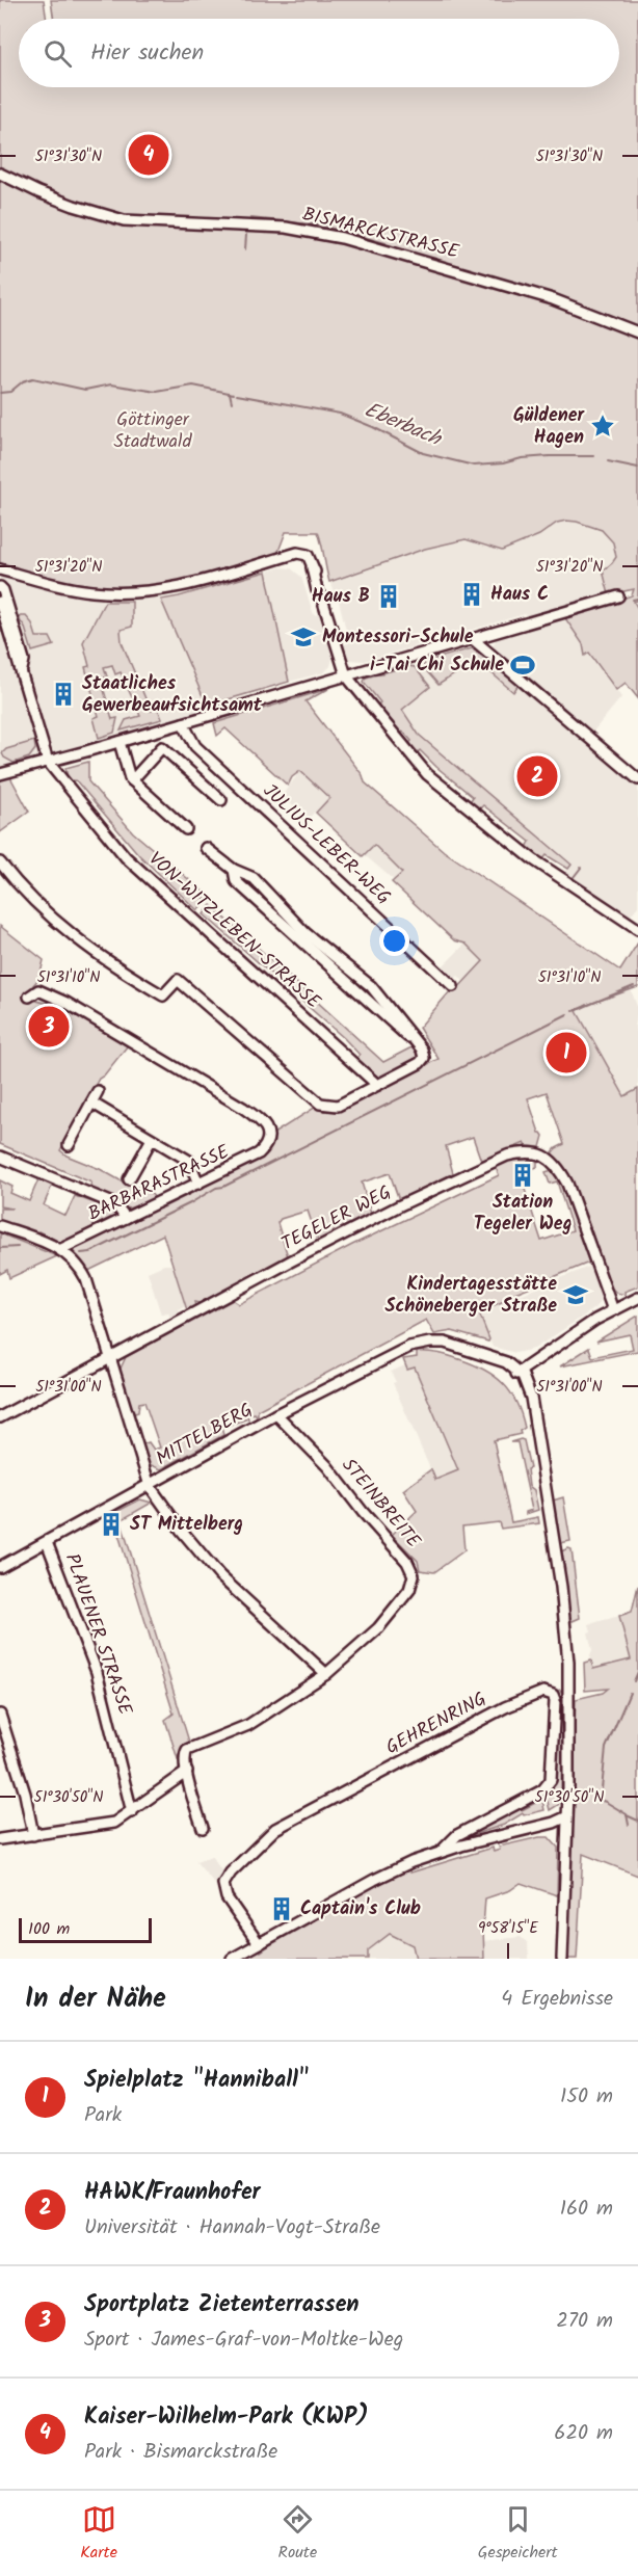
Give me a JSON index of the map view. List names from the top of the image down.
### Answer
{
  "streets": {
    "street": [
      "BISMARCKSTRASSE",
      "JULIUS-LEBER-WEG",
      "VON-WITZLEBEN-STRASSE",
      "BARBARASTRASSE",
      "TEGELER WEG",
      "MITTELBERG",
      "STEINBREITE",
      "PLAUENER STRASSE",
      "GEHRENRING"
    ]
  },
  "crossings": [
    ["MITTELBERG", "STEINBREITE"],
    ["MITTELBERG", "PLAUENER STRASSE"]
  ],
  "water": ["Eberbach"],
  "parks": ["Göttinger Stadtwald"],
  "places": {
    "place": ["Güldener Hagen"],
    "building": [
      "Haus C",
      "Haus B",
      "Staatliches Gewerbeaufsichtsamt",
      "Station Tegeler Weg",
      "ST Mittelberg",
      "Captain's Club"
    ],
    "school or university": ["Montessori-Schule", "Kindertagesstätte Schöneberger Straße"],
    "sports": ["i-Tai Chi Schule"]
  },
  "scale_bar": "100 m",
  "page": {
    "search": "Hier suchen",
    "pins": [
      "4",
      "2",
      "3",
      "1"
    ],
    "scale": "100 m",
    "heading": ["In der Nähe", "4 Ergebnisse"],
    "list": [
      {
        "mark": "1",
        "name": "Spielplatz \"Hanniball\"",
        "note": "Park",
        "value": "150 m"
      },
      {
        "mark": "2",
        "name": "HAWK/Fraunhofer",
        "note": "Universität · Hannah-Vogt-Straße",
        "value": "160 m"
      },
      {
        "mark": "3",
        "name": "Sportplatz Zietenterrassen",
        "note": "Sport · James-Graf-von-Moltke-Weg",
        "value": "270 m"
      },
      {
        "mark": "4",
        "name": "Kaiser-Wilhelm-Park (KWP)",
        "note": "Park · Bismarckstraße",
        "value": "620 m"
      }
    ],
    "nav": ["Karte", "Route", "Gespeichert"]
  },
  "coordinates": [
    "51°31'30\"N",
    "51°31'20\"N",
    "51°31'10\"N",
    "51°31'00\"N",
    "51°30'50\"N",
    "9°58'15\"E"
  ]
}
